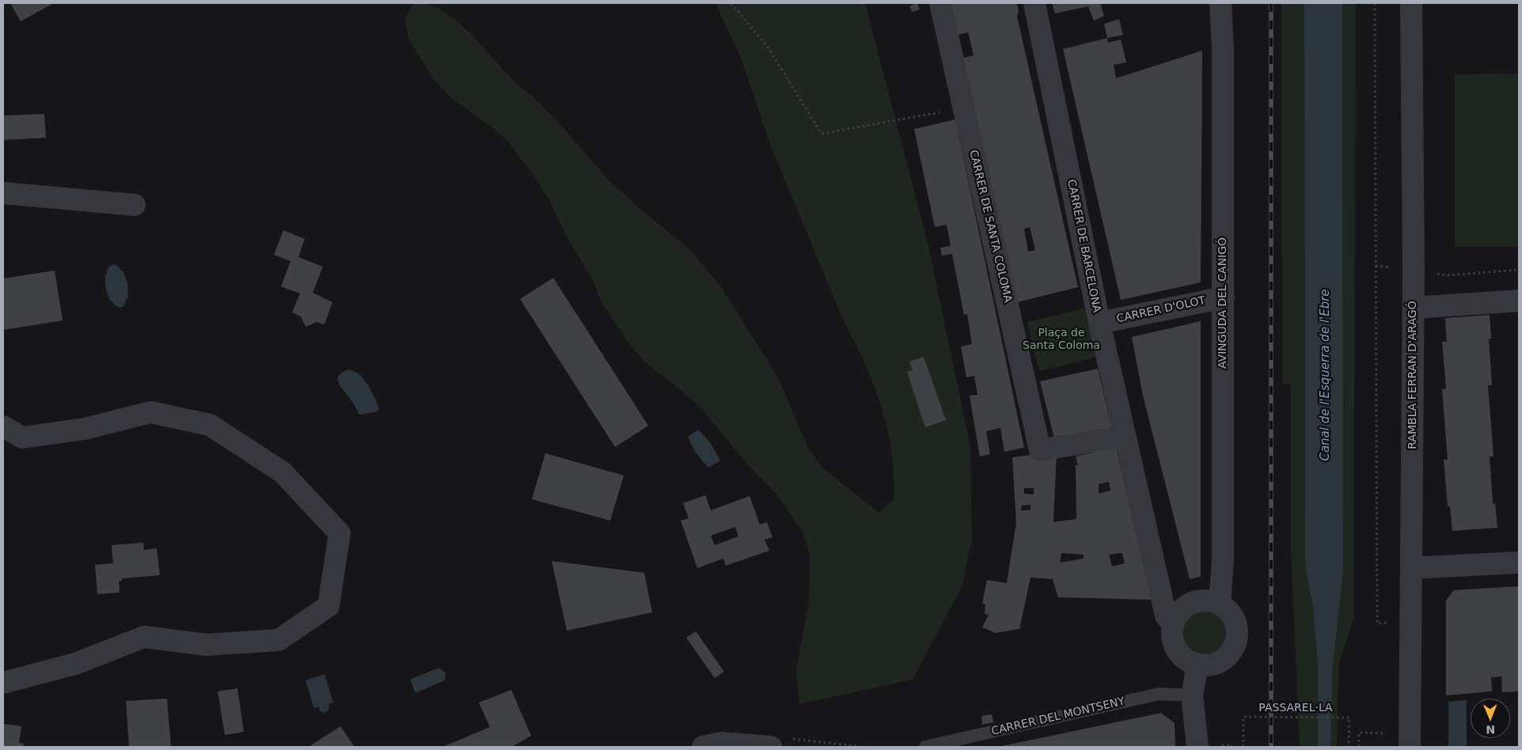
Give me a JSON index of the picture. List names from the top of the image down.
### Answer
{
  "streets": {
    "street": [
      "CARRER DE SANTA COLOMA",
      "CARRER DE BARCELONA",
      "AVINGUDA DEL CANIGÓ",
      "CARRER D'OLOT",
      "RAMBLA FERRAN D'ARAGÓ"
    ],
    "lane": ["CARRER DEL MONTSENY"],
    "path": ["PASSAREL·LA"]
  },
  "crossings": [
    ["CARRER DE SANTA COLOMA", "CARRER DE BARCELONA"],
    ["CARRER DE BARCELONA", "AVINGUDA DEL CANIGÓ"],
    ["CARRER DE BARCELONA", "CARRER D'OLOT"],
    ["AVINGUDA DEL CANIGÓ", "CARRER D'OLOT"]
  ],
  "water": ["Canal de l'Esquerra de l'Ebre"],
  "parks": ["Plaça de Santa Coloma"],
  "north": "bottom"
}
